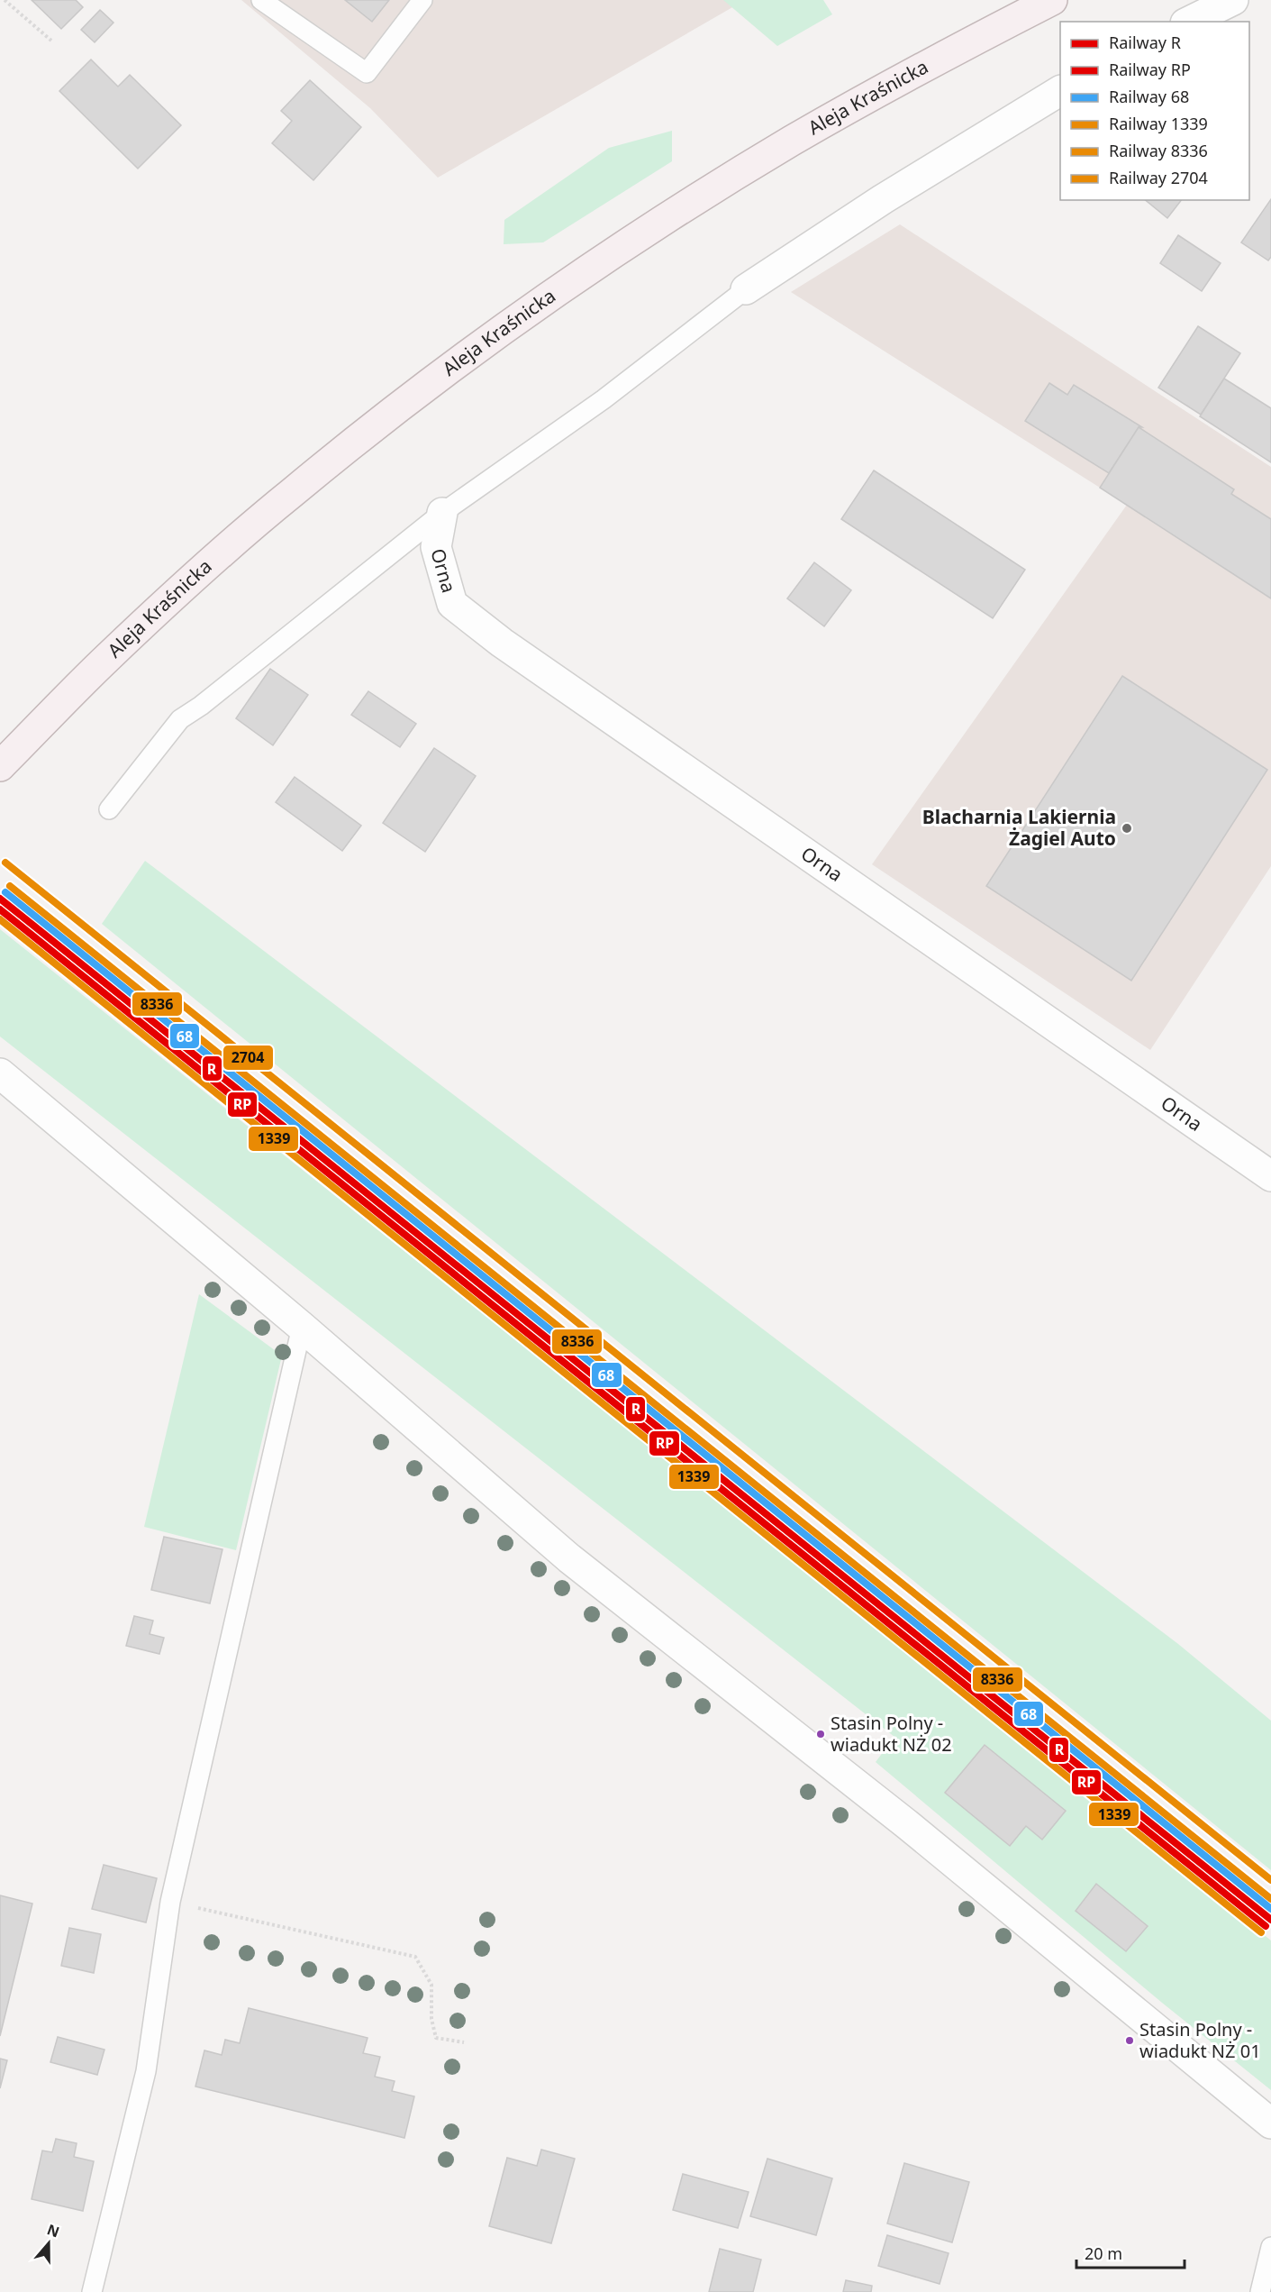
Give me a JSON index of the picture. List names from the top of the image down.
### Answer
{
  "streets": {
    "main road": ["Aleja Kraśnicka"],
    "street": ["Orna"]
  },
  "places": ["Blacharnia Lakiernia Żagiel Auto", "Stasin Polny - wiadukt NŻ 02", "Stasin Polny - wiadukt NŻ 01"],
  "lines": [
    "rail line 2704",
    "rail line 8336",
    "rail line 68",
    "rail line R",
    "rail line RP",
    "rail line 1339"
  ],
  "legend": [
    "Railway R",
    "Railway RP",
    "Railway 68",
    "Railway 1339",
    "Railway 8336",
    "Railway 2704"
  ],
  "scale_bar": "20 m",
  "north": "top"
}
